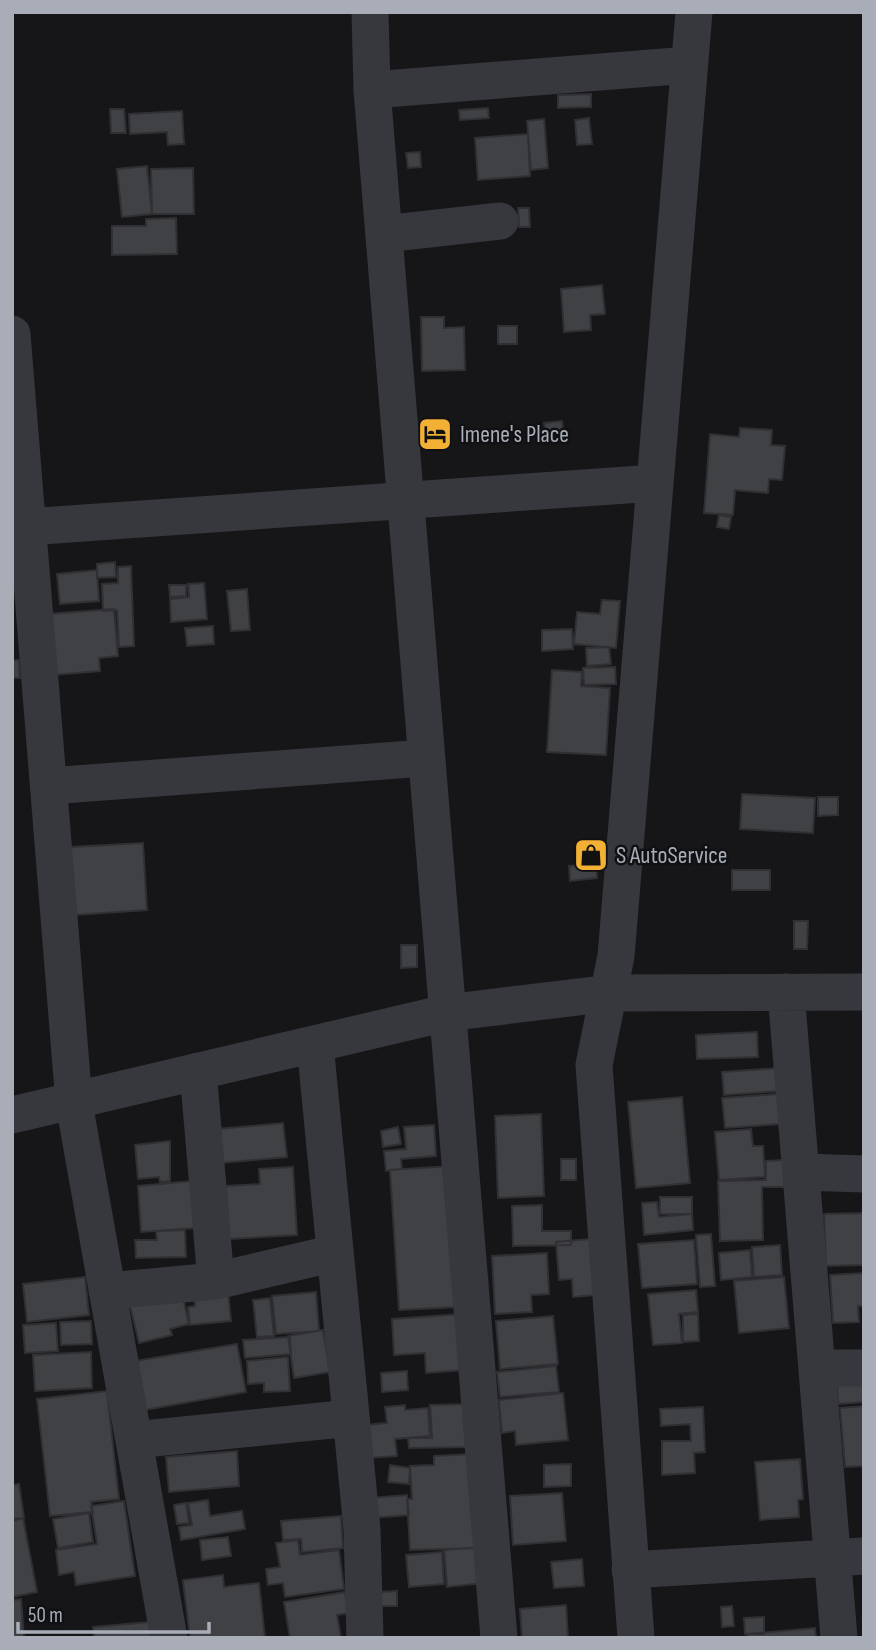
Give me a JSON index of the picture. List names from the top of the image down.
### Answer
{
  "places": {
    "hotel": ["Imene's Place"],
    "shop": ["S AutoService"]
  },
  "scale_bar": "50 m"
}
